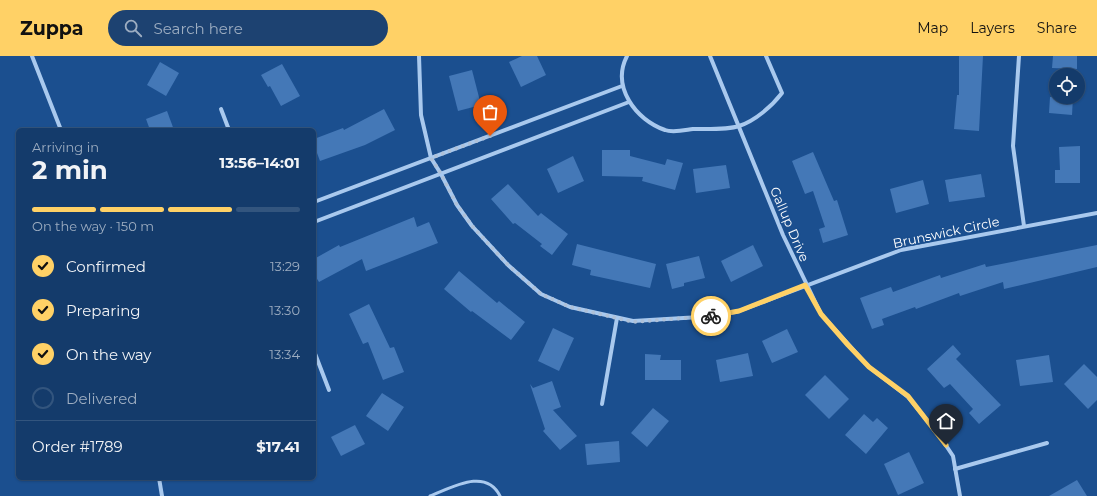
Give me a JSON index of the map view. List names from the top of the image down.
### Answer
{
  "streets": {
    "street": ["Gallup Drive", "Brunswick Circle"]
  },
  "crossings": [
    ["Gallup Drive", "Brunswick Circle"]
  ],
  "page": {
    "header": "Zuppa",
    "search": "Search here",
    "nav": ["Map", "Layers", "Share"],
    "heading": ["2 min", "Arriving in", "13:56–14:01"],
    "panel": ["Order #1789", "$17.41"],
    "bar": "On the way · 150 m",
    "list": [
      ["Confirmed", "13:29"],
      ["Preparing", "13:30"],
      ["On the way", "13:34"],
      "Delivered"
    ]
  }
}
